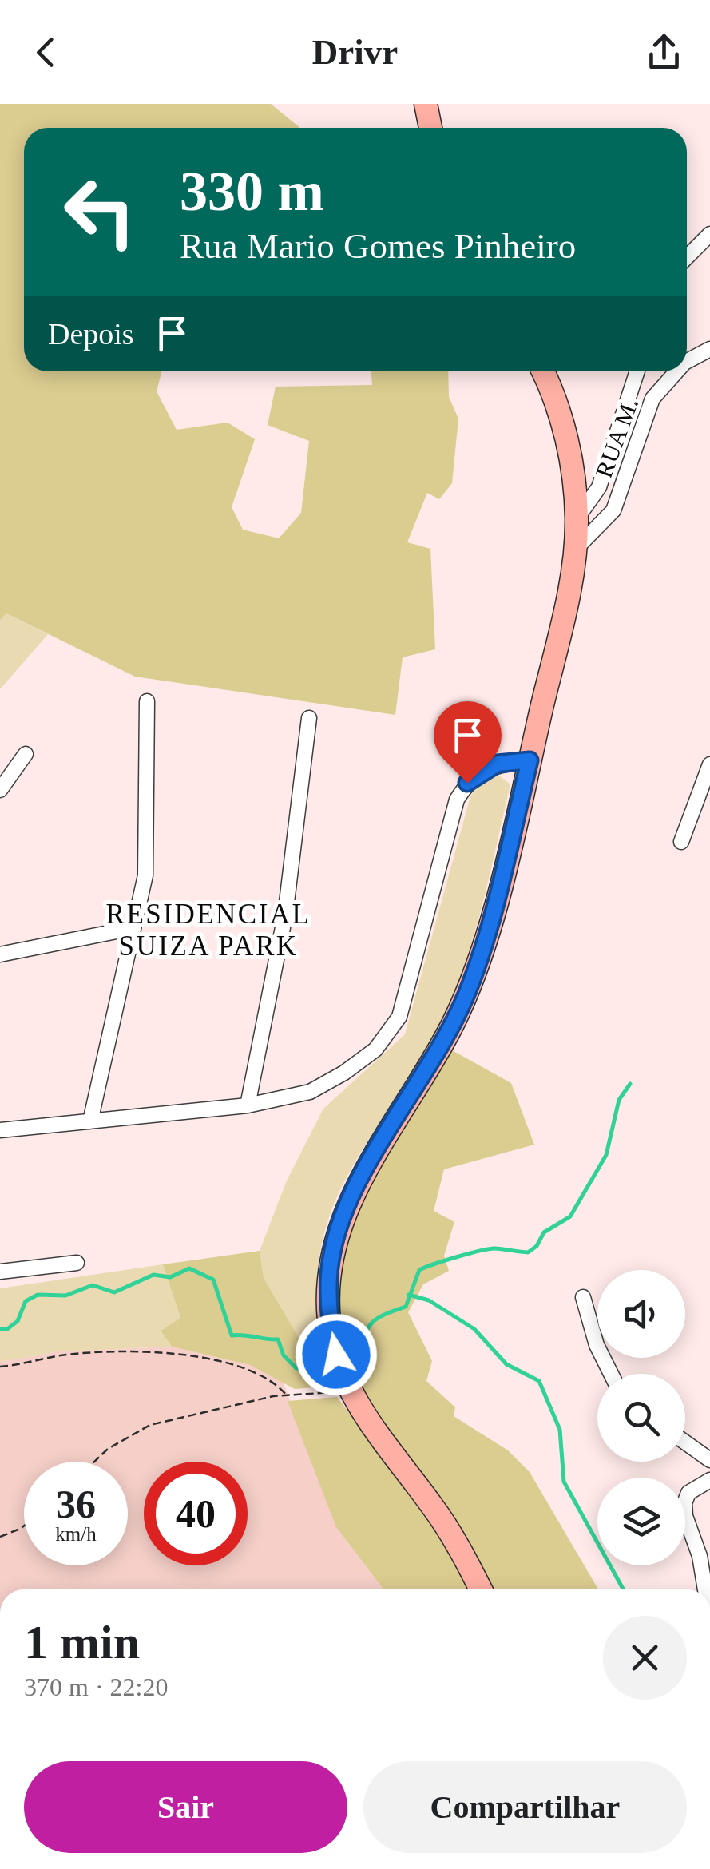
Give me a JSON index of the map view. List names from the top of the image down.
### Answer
{
  "streets": {
    "street": ["RUA M."]
  },
  "districts": ["RESIDENCIAL SUIZA PARK"],
  "page": {
    "header": "Drivr",
    "turn": ["330 m", "Rua Mario Gomes Pinheiro"],
    "then": "Depois",
    "speed": "36 km/h",
    "limit": "40",
    "heading": ["1 min", "370 m · 22:20"],
    "buttons": ["Sair", "Compartilhar"]
  }
}
